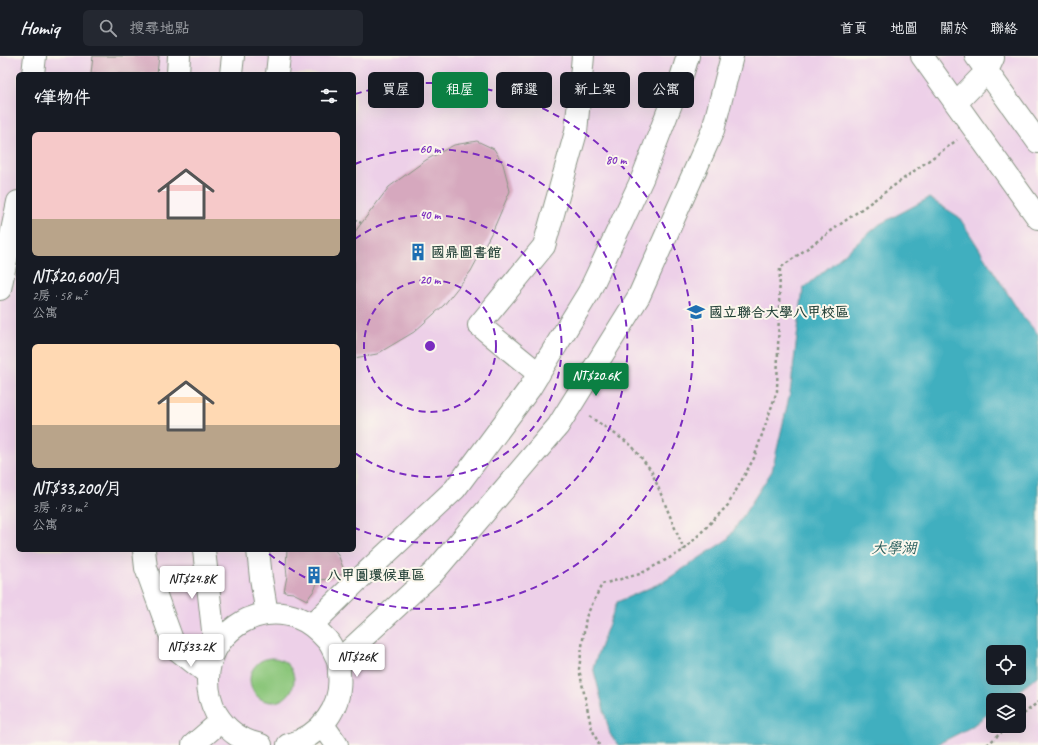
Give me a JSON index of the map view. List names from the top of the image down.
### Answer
{
  "water": ["大學湖"],
  "places": {
    "building": ["國鼎圖書館", "八甲圓環候車區"],
    "school or university": ["國立聯合大學八甲校區"]
  },
  "page": {
    "header": "Homiq",
    "search": "搜尋地點",
    "nav": [
      "首頁",
      "地圖",
      "關於",
      "聯絡"
    ],
    "chip": [
      "買屋",
      "租屋",
      "篩選",
      "新上架",
      "公寓"
    ],
    "heading": "4筆物件",
    "list": [
      {
        "name": "NT$20,600/月",
        "note": "2房 · 58 m² · 公寓"
      },
      {
        "name": "NT$33,200/月",
        "note": "3房 · 83 m² · 公寓"
      }
    ],
    "price": [
      "NT$20.6K",
      "NT$24.8K",
      "NT$33.2K",
      "NT$26K"
    ]
  },
  "rings": [
    "60 m",
    "80 m",
    "40 m",
    "20 m"
  ]
}
